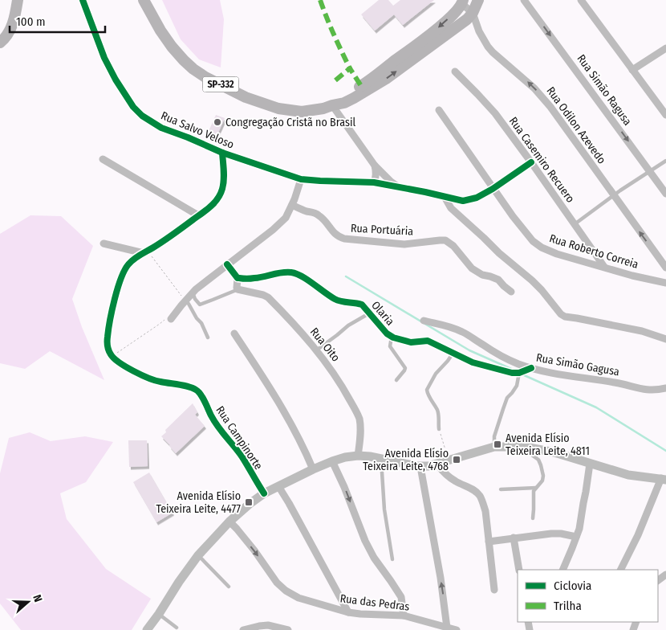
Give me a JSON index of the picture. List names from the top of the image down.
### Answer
{
  "streets": {
    "main road": ["SP-332"],
    "street": [
      "Rua Simão Ragusa",
      "Rua Odilon Azevedo",
      "Rua Salvo Veloso",
      "Rua Casemiro Recuero",
      "Rua Portuária",
      "Rua Roberto Correia",
      "Olaria",
      "Rua Oito",
      "Rua Simão Gagusa",
      "Rua Campinorte",
      "Rua das Pedras"
    ]
  },
  "crossings": [
    ["SP-332", "Rua Odilon Azevedo"],
    ["Rua Salvo Veloso", "Rua Casemiro Recuero"],
    ["Rua Salvo Veloso", "Rua Roberto Correia"],
    ["Rua Casemiro Recuero", "Rua Roberto Correia"]
  ],
  "one_way": ["Rua Odilon Azevedo"],
  "places": {
    "other": ["Congregação Cristã no Brasil"],
    "transit": ["Avenida Elísio Teixeira Leite, 4811", "Avenida Elísio Teixeira Leite, 4768", "Avenida Elísio Teixeira Leite, 4477"]
  },
  "legend": ["Ciclovia", "Trilha"],
  "scale_bar": "100 m",
  "north": "right"
}
